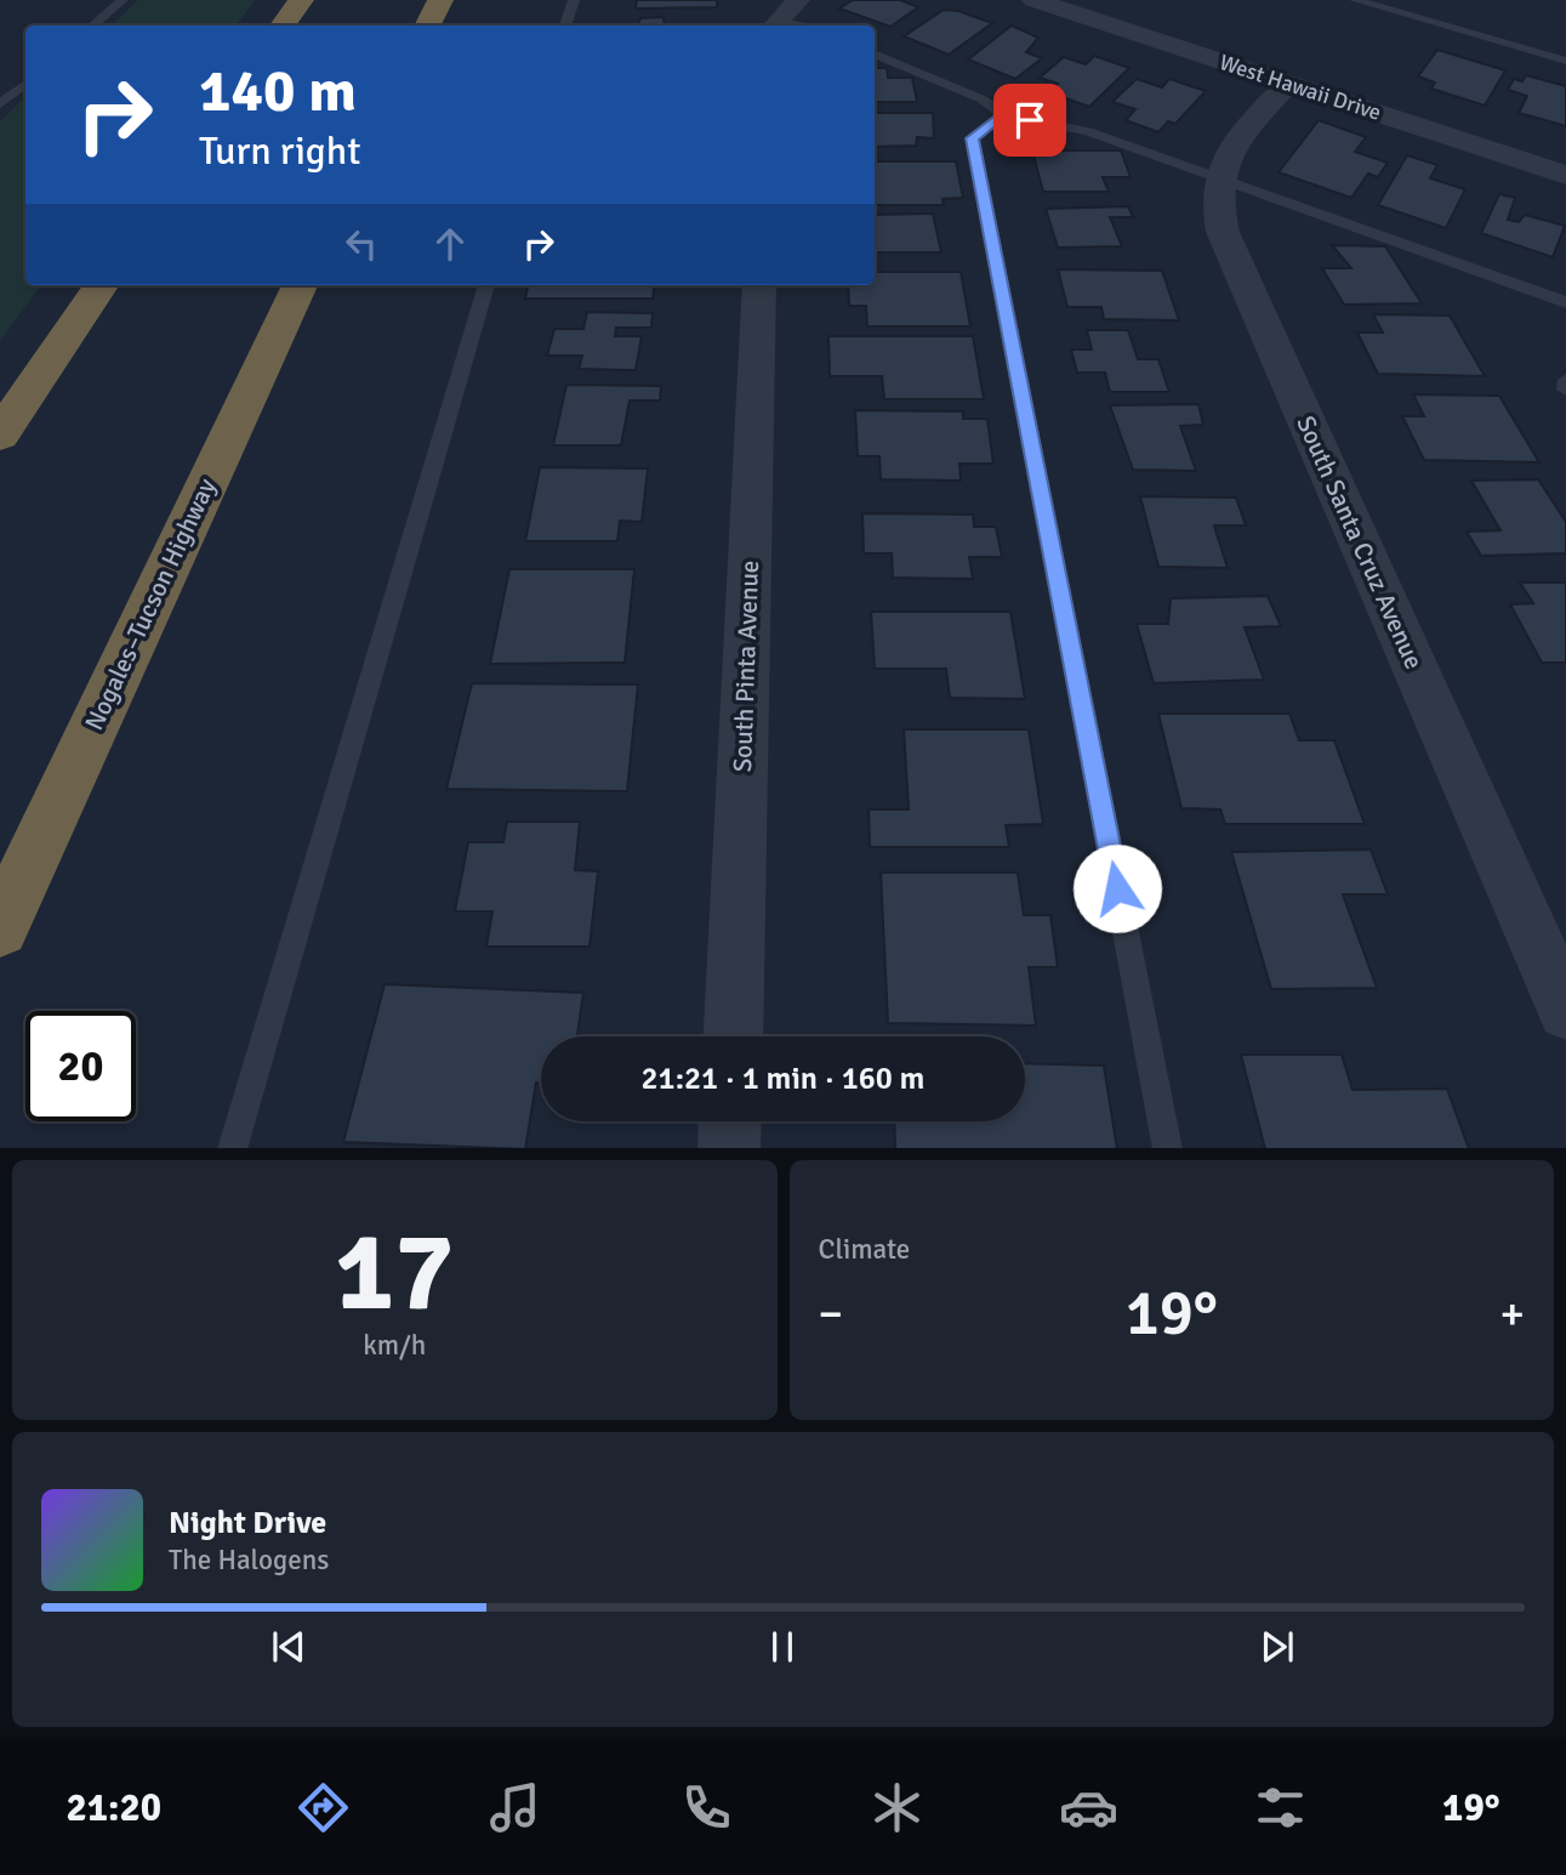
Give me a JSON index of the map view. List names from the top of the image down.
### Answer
{
  "streets": {
    "highway": ["Nogales–Tucson Highway"],
    "street": ["West Hawaii Drive", "South Santa Cruz Avenue", "South Pinta Avenue"]
  },
  "crossings": [
    ["West Hawaii Drive", "South Santa Cruz Avenue"]
  ],
  "page": {
    "turn": ["140 m", "Turn right"],
    "limit": "20",
    "trip": "21:21 · 1 min · 160 m",
    "tile": [
      ["17", "km/h"],
      "Climate"
    ],
    "heat": ["−", "19°", "+"],
    "song": ["Night Drive", "The Halogens"],
    "tabs": ["21:20", "19°"]
  }
}
